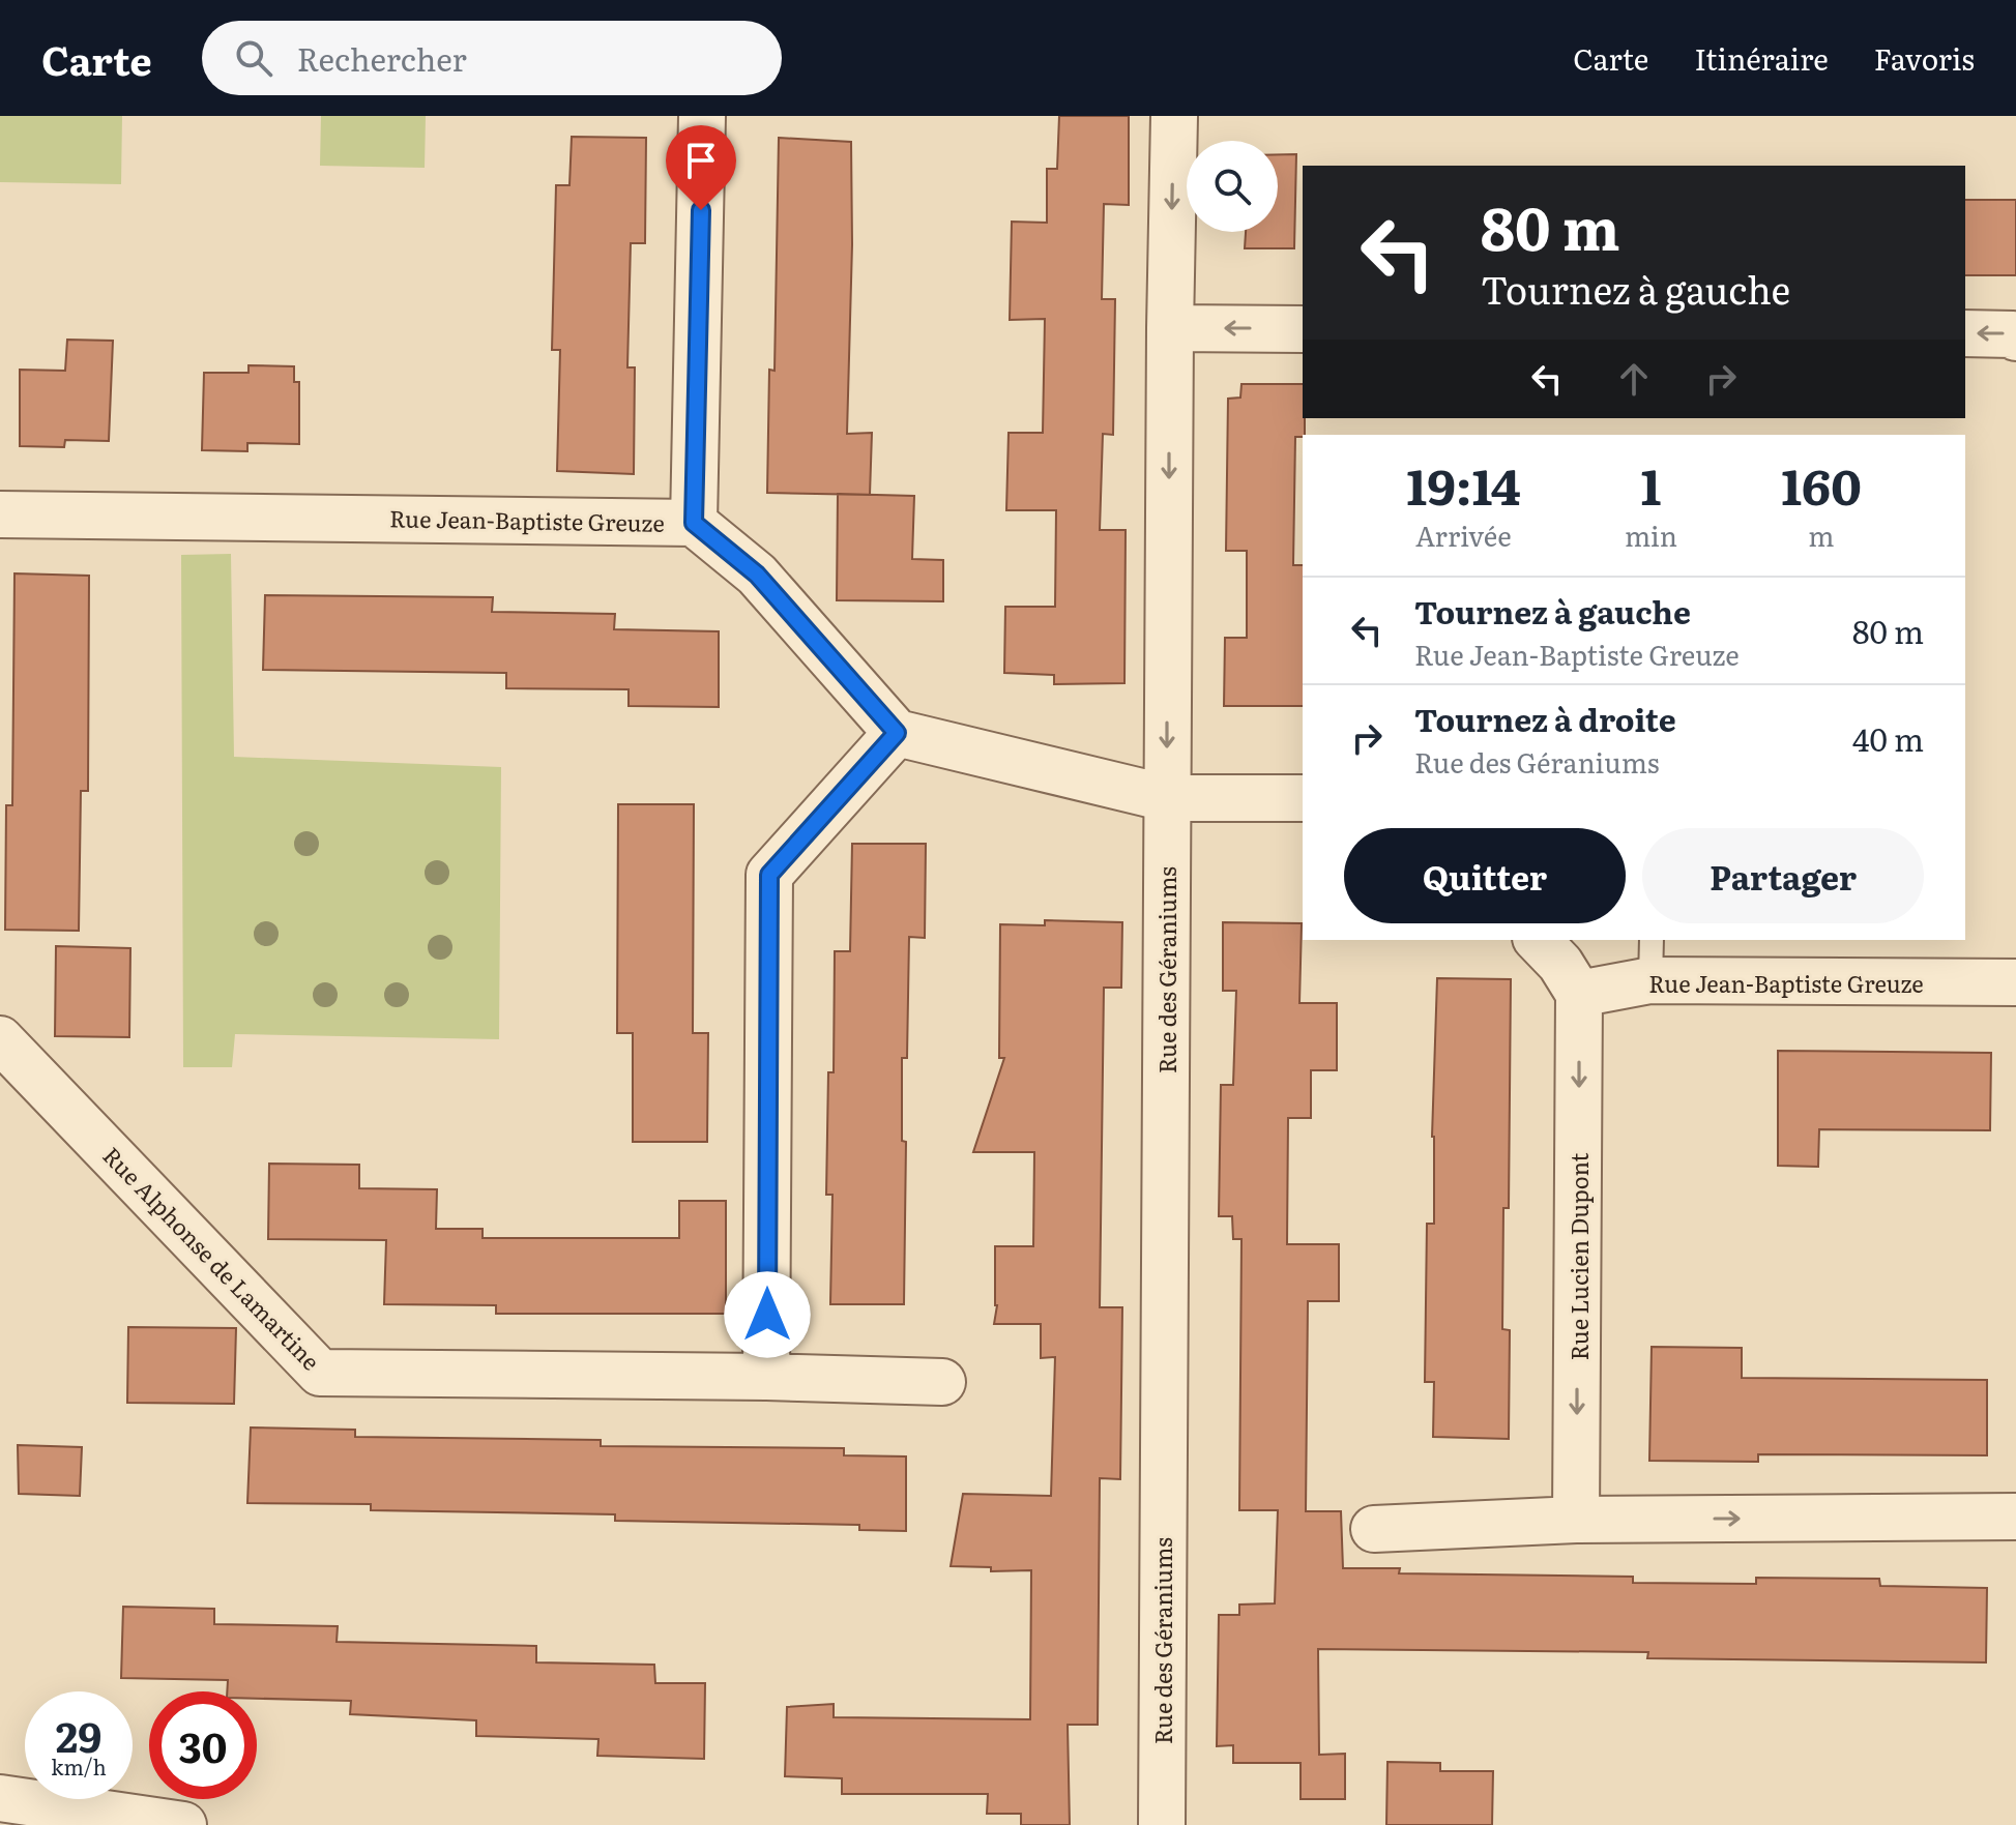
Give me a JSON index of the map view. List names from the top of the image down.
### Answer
{
  "streets": {
    "street": [
      "Rue Jean-Baptiste Greuze",
      "Rue des Géraniums",
      "Rue Lucien Dupont",
      "Rue Alphonse de Lamartine"
    ]
  },
  "crossings": [
    ["Rue Jean-Baptiste Greuze", "Rue Lucien Dupont"]
  ],
  "one_way": ["Rue des Géraniums", "Rue Lucien Dupont"],
  "page": {
    "header": "Carte",
    "search": "Rechercher",
    "nav": ["Carte", "Itinéraire", "Favoris"],
    "turn": ["80 m", "Tournez à gauche"],
    "eta": [
      "19:14",
      "Arrivée",
      "1",
      "min",
      "160",
      "m"
    ],
    "list": [
      {
        "name": "Tournez à gauche",
        "note": "Rue Jean-Baptiste Greuze",
        "value": "80 m"
      },
      {
        "name": "Tournez à droite",
        "note": "Rue des Géraniums",
        "value": "40 m"
      }
    ],
    "buttons": ["Quitter", "Partager"],
    "speed": "29 km/h",
    "limit": "30"
  }
}
